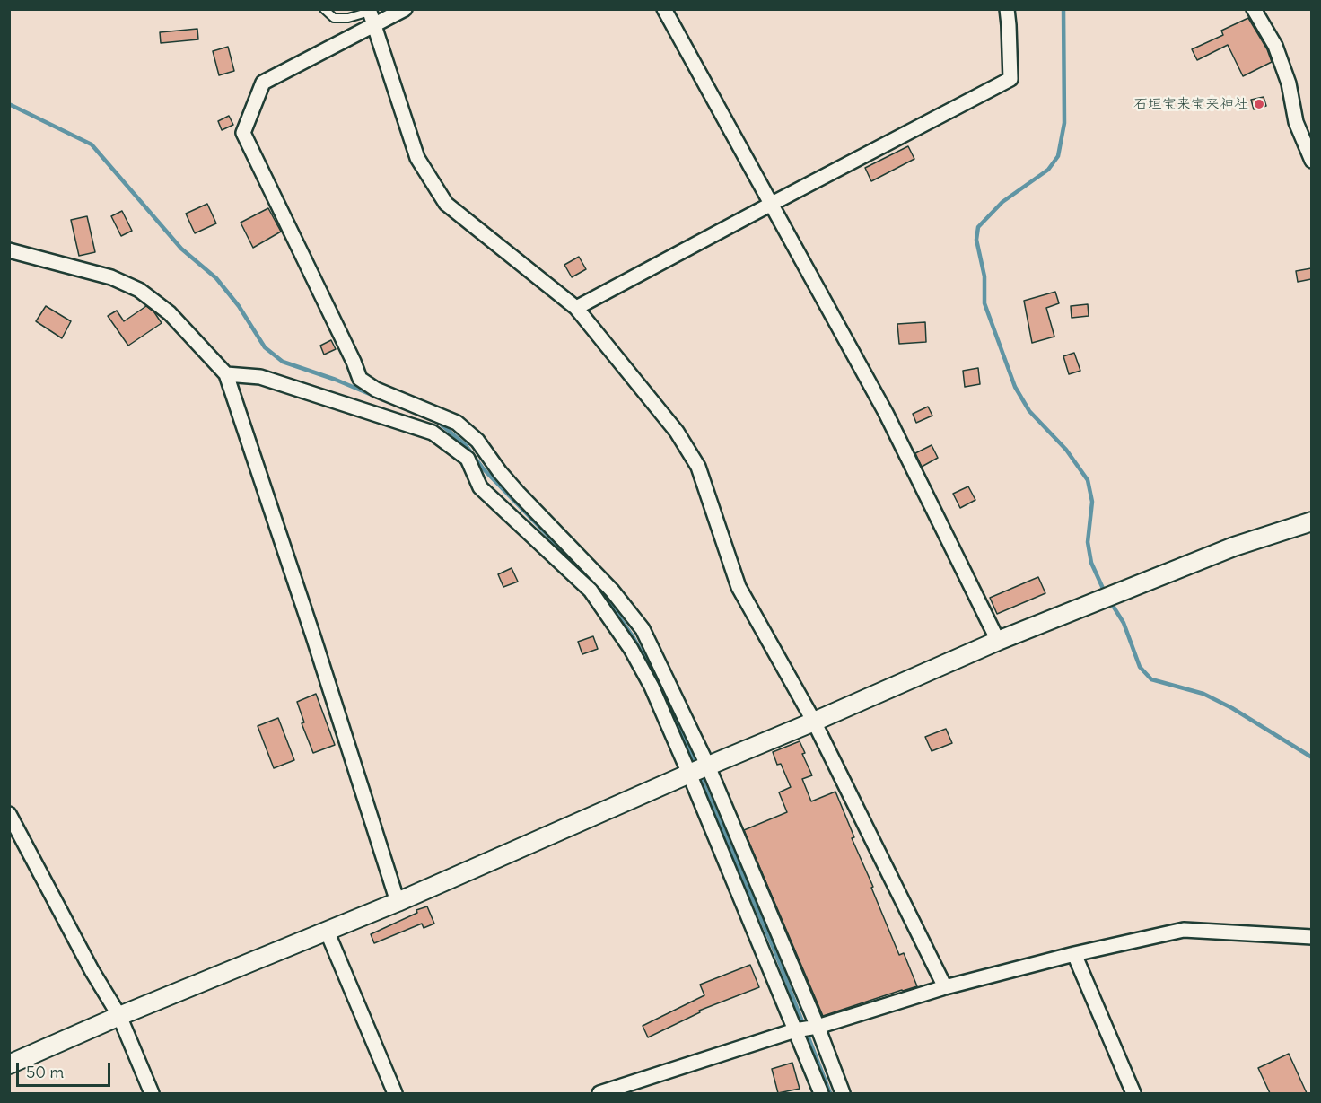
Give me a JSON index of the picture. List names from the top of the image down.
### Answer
{
  "places": ["石垣宝来宝来神社"],
  "scale_bar": "50 m"
}
